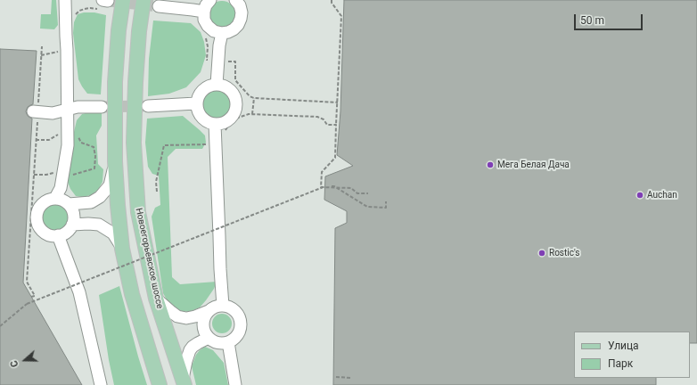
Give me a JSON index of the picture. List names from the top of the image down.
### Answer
{
  "streets": {
    "main road": ["Новоегорьевское шоссе"]
  },
  "places": ["Мега Белая Дача", "Auchan", "Rostic's"],
  "legend": ["Улица", "Парк"],
  "scale_bar": "50 m",
  "north": "left"
}
